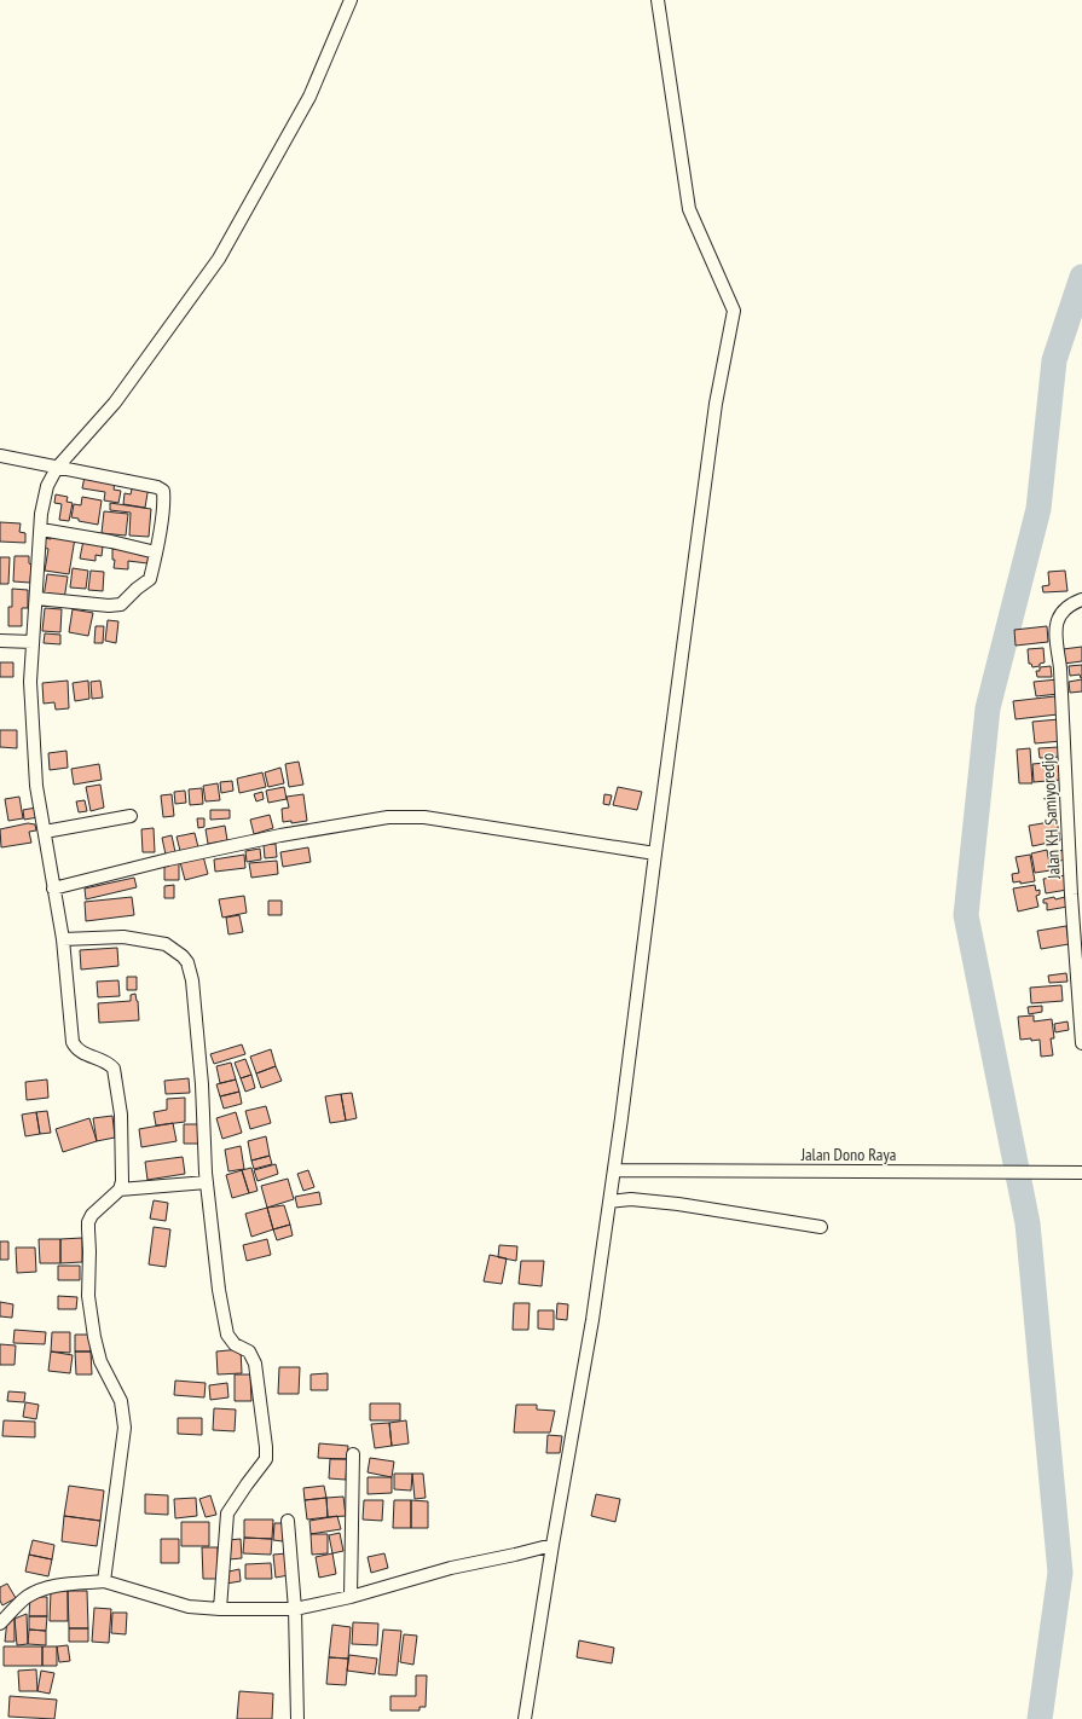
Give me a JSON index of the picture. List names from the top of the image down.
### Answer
{
  "streets": {
    "street": ["Jalan KH Samiyoredjo", "Jalan Dono Raya"]
  }
}
